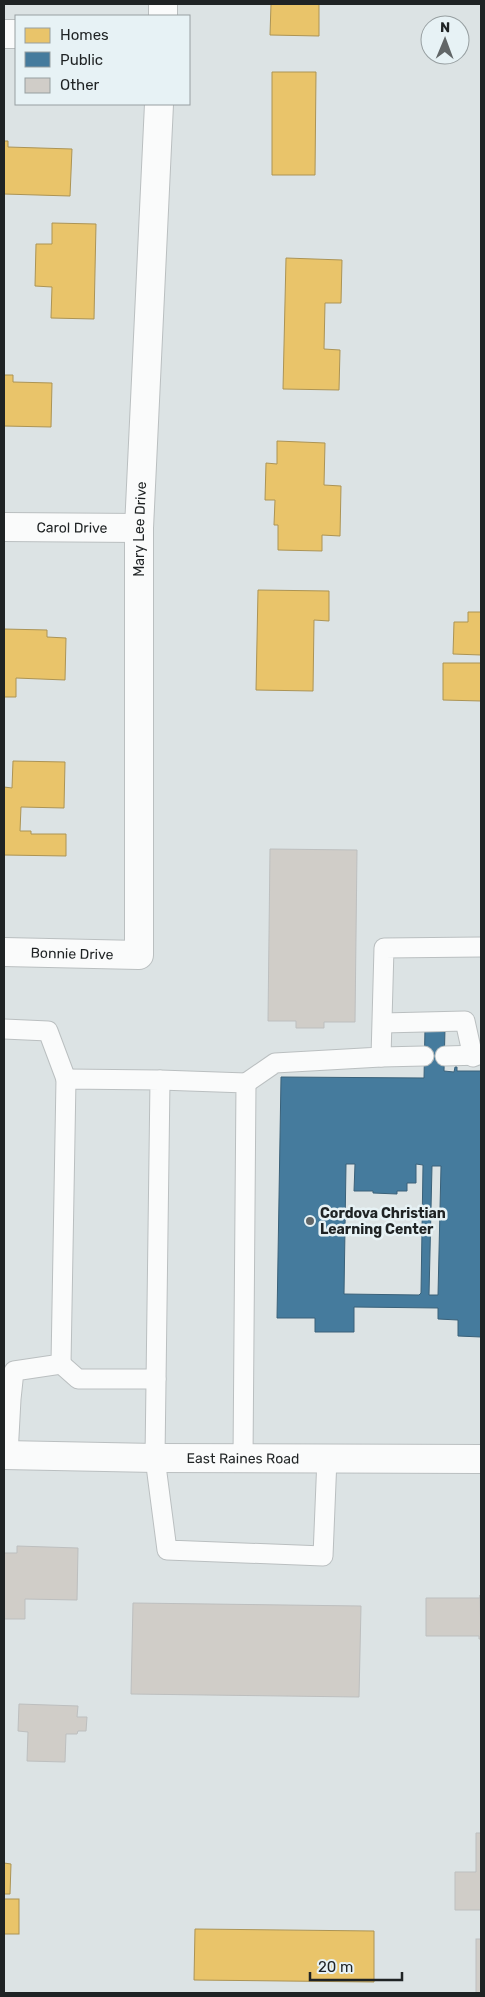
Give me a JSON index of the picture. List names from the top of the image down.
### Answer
{
  "streets": {
    "street": [
      "Carol Drive",
      "Mary Lee Drive",
      "Bonnie Drive",
      "East Raines Road"
    ]
  },
  "crossings": [
    ["Carol Drive", "Mary Lee Drive"],
    ["Mary Lee Drive", "Bonnie Drive"]
  ],
  "places": ["Cordova Christian Learning Center"],
  "legend": ["Homes", "Public", "Other"],
  "scale_bar": "20 m",
  "north": "top"
}
